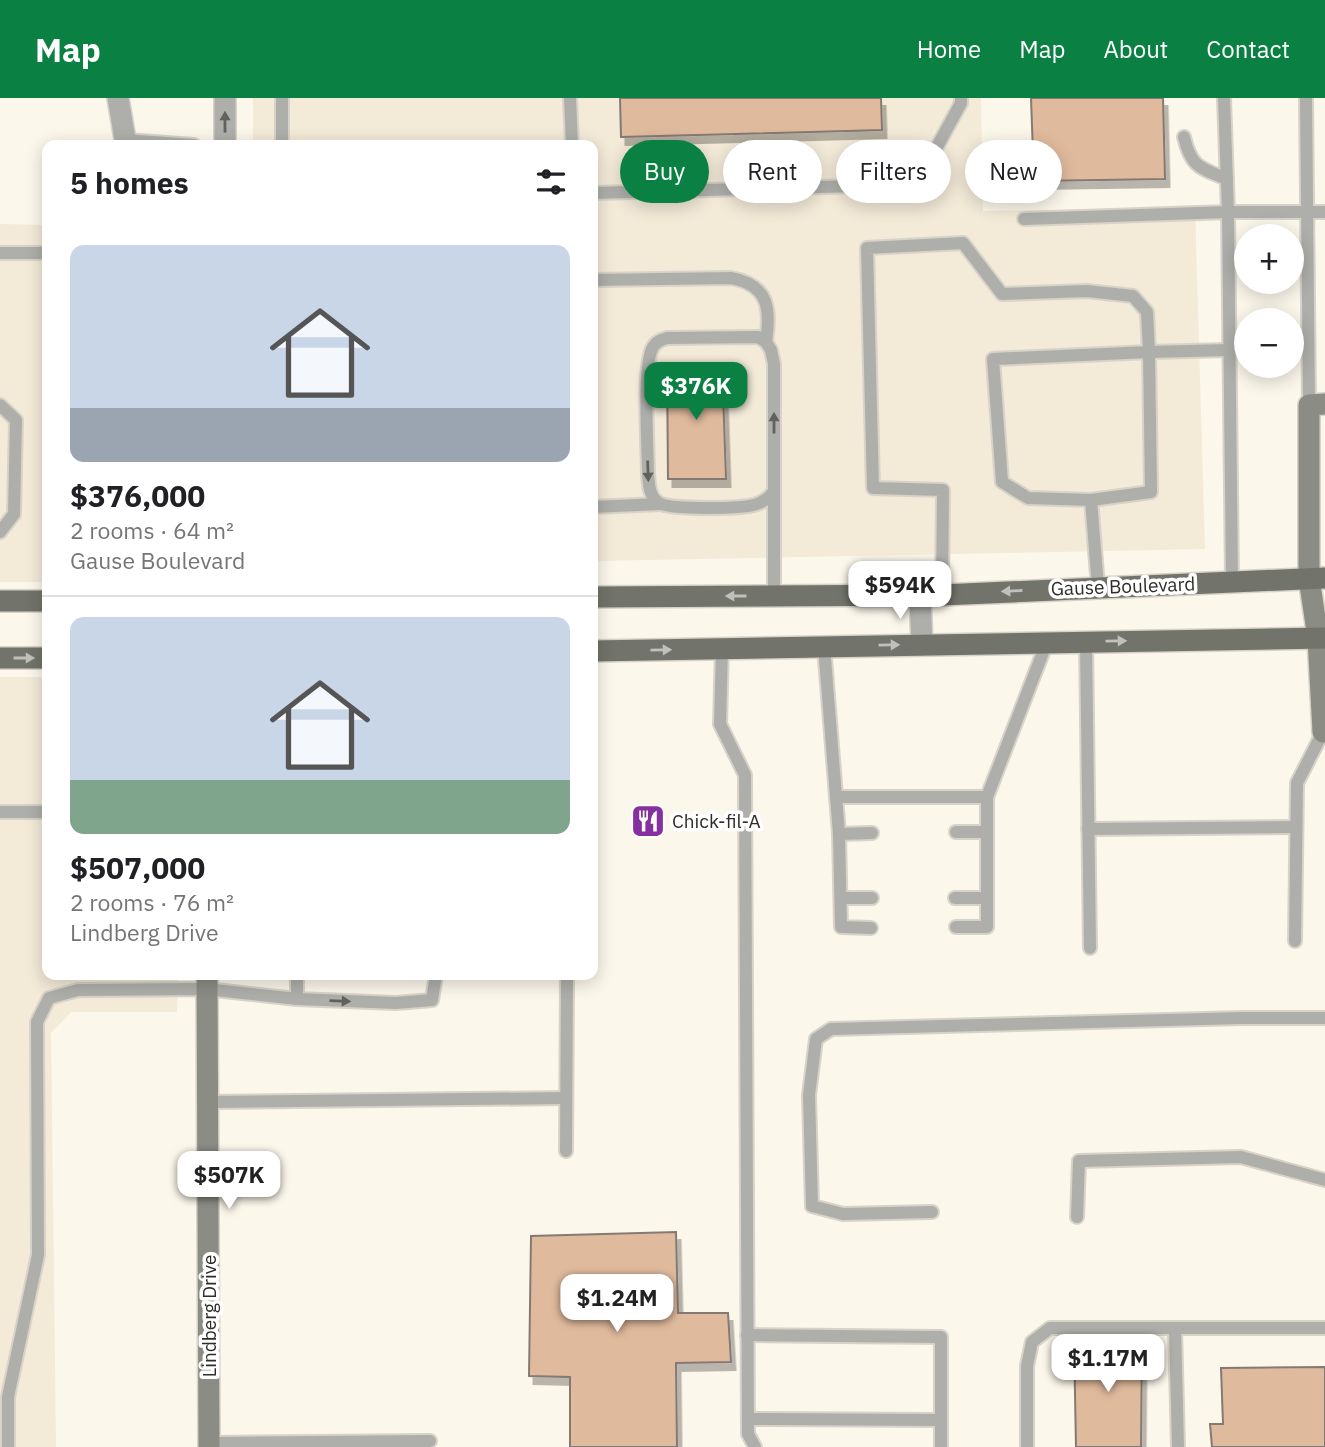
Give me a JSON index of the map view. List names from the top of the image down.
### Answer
{
  "streets": {
    "main road": ["Gause Boulevard"],
    "street": ["Lindberg Drive"]
  },
  "places": {
    "restaurant": ["Chick-fil-A"]
  },
  "page": {
    "header": "Map",
    "nav": [
      "Home",
      "Map",
      "About",
      "Contact"
    ],
    "chip": [
      "Buy",
      "Rent",
      "Filters",
      "New"
    ],
    "heading": "5 homes",
    "map_buttons": ["+", "−"],
    "list": [
      {
        "name": "$376,000",
        "note": "2 rooms · 64 m² · Gause Boulevard"
      },
      {
        "name": "$507,000",
        "note": "2 rooms · 76 m² · Lindberg Drive"
      }
    ],
    "price": [
      "$376K",
      "$594K",
      "$507K",
      "$1.24M",
      "$1.17M"
    ]
  }
}
